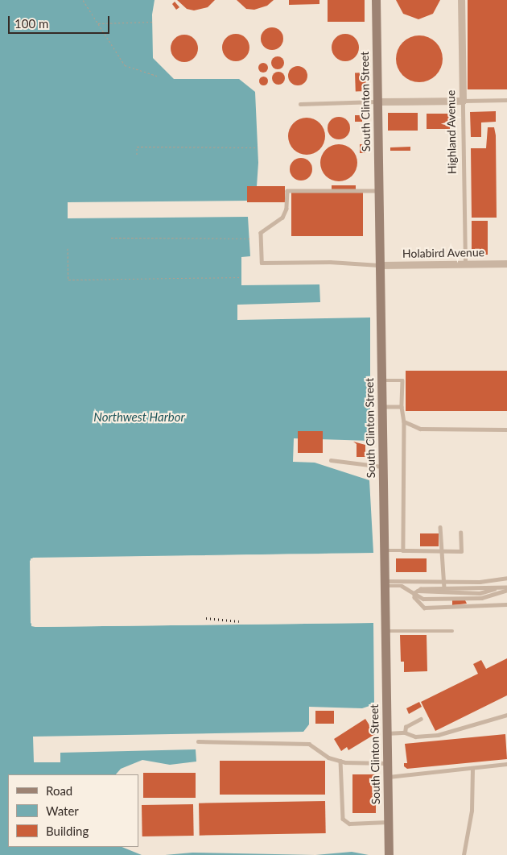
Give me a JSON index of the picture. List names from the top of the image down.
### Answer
{
  "streets": {
    "main road": ["South Clinton Street"],
    "street": ["Highland Avenue", "Holabird Avenue"]
  },
  "crossings": [
    ["South Clinton Street", "Holabird Avenue"],
    ["Highland Avenue", "Holabird Avenue"]
  ],
  "water": ["Northwest Harbor"],
  "legend": ["Road", "Water", "Building"],
  "scale_bar": "100 m"
}
